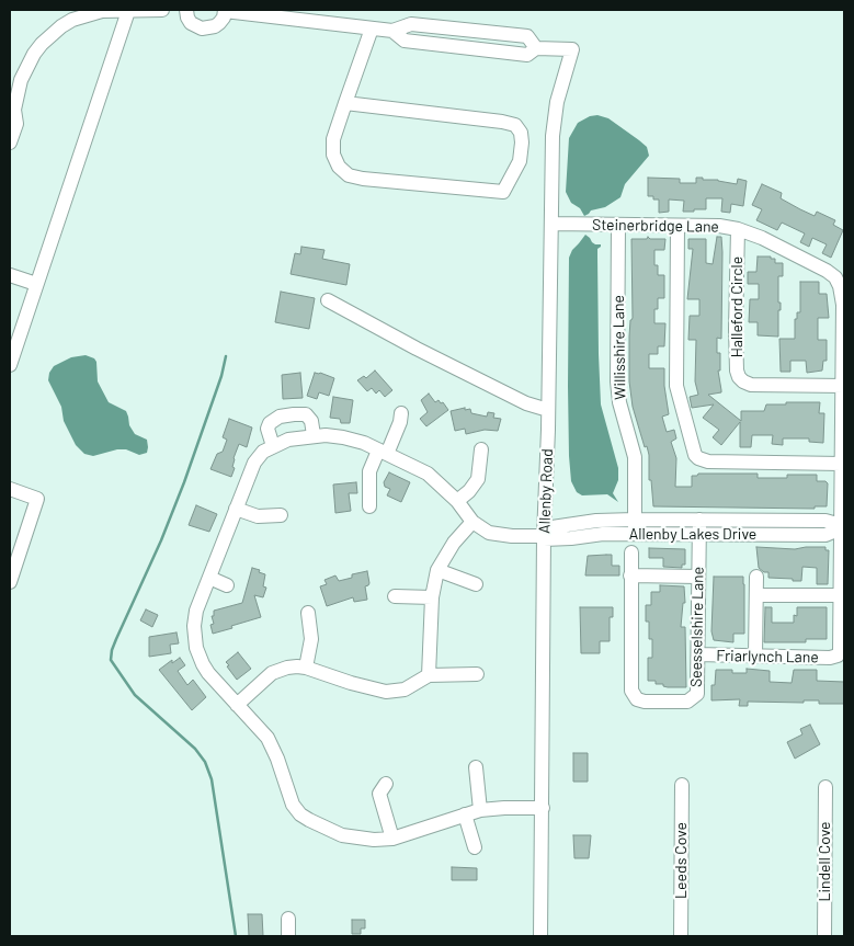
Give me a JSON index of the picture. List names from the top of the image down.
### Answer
{
  "streets": {
    "street": [
      "Steinerbridge Lane",
      "Halleford Circle",
      "Willisshire Lane",
      "Allenby Road",
      "Allenby Lakes Drive",
      "Seesselshire Lane",
      "Friarlynch Lane",
      "Leeds Cove",
      "Lindell Cove"
    ]
  },
  "crossings": [
    ["Steinerbridge Lane", "Halleford Circle"],
    ["Steinerbridge Lane", "Willisshire Lane"],
    ["Steinerbridge Lane", "Allenby Road"],
    ["Steinerbridge Lane", "Allenby Lakes Drive"],
    ["Steinerbridge Lane", "Friarlynch Lane"],
    ["Willisshire Lane", "Allenby Lakes Drive"],
    ["Allenby Road", "Allenby Lakes Drive"],
    ["Allenby Lakes Drive", "Seesselshire Lane"],
    ["Seesselshire Lane", "Friarlynch Lane"]
  ]
}
